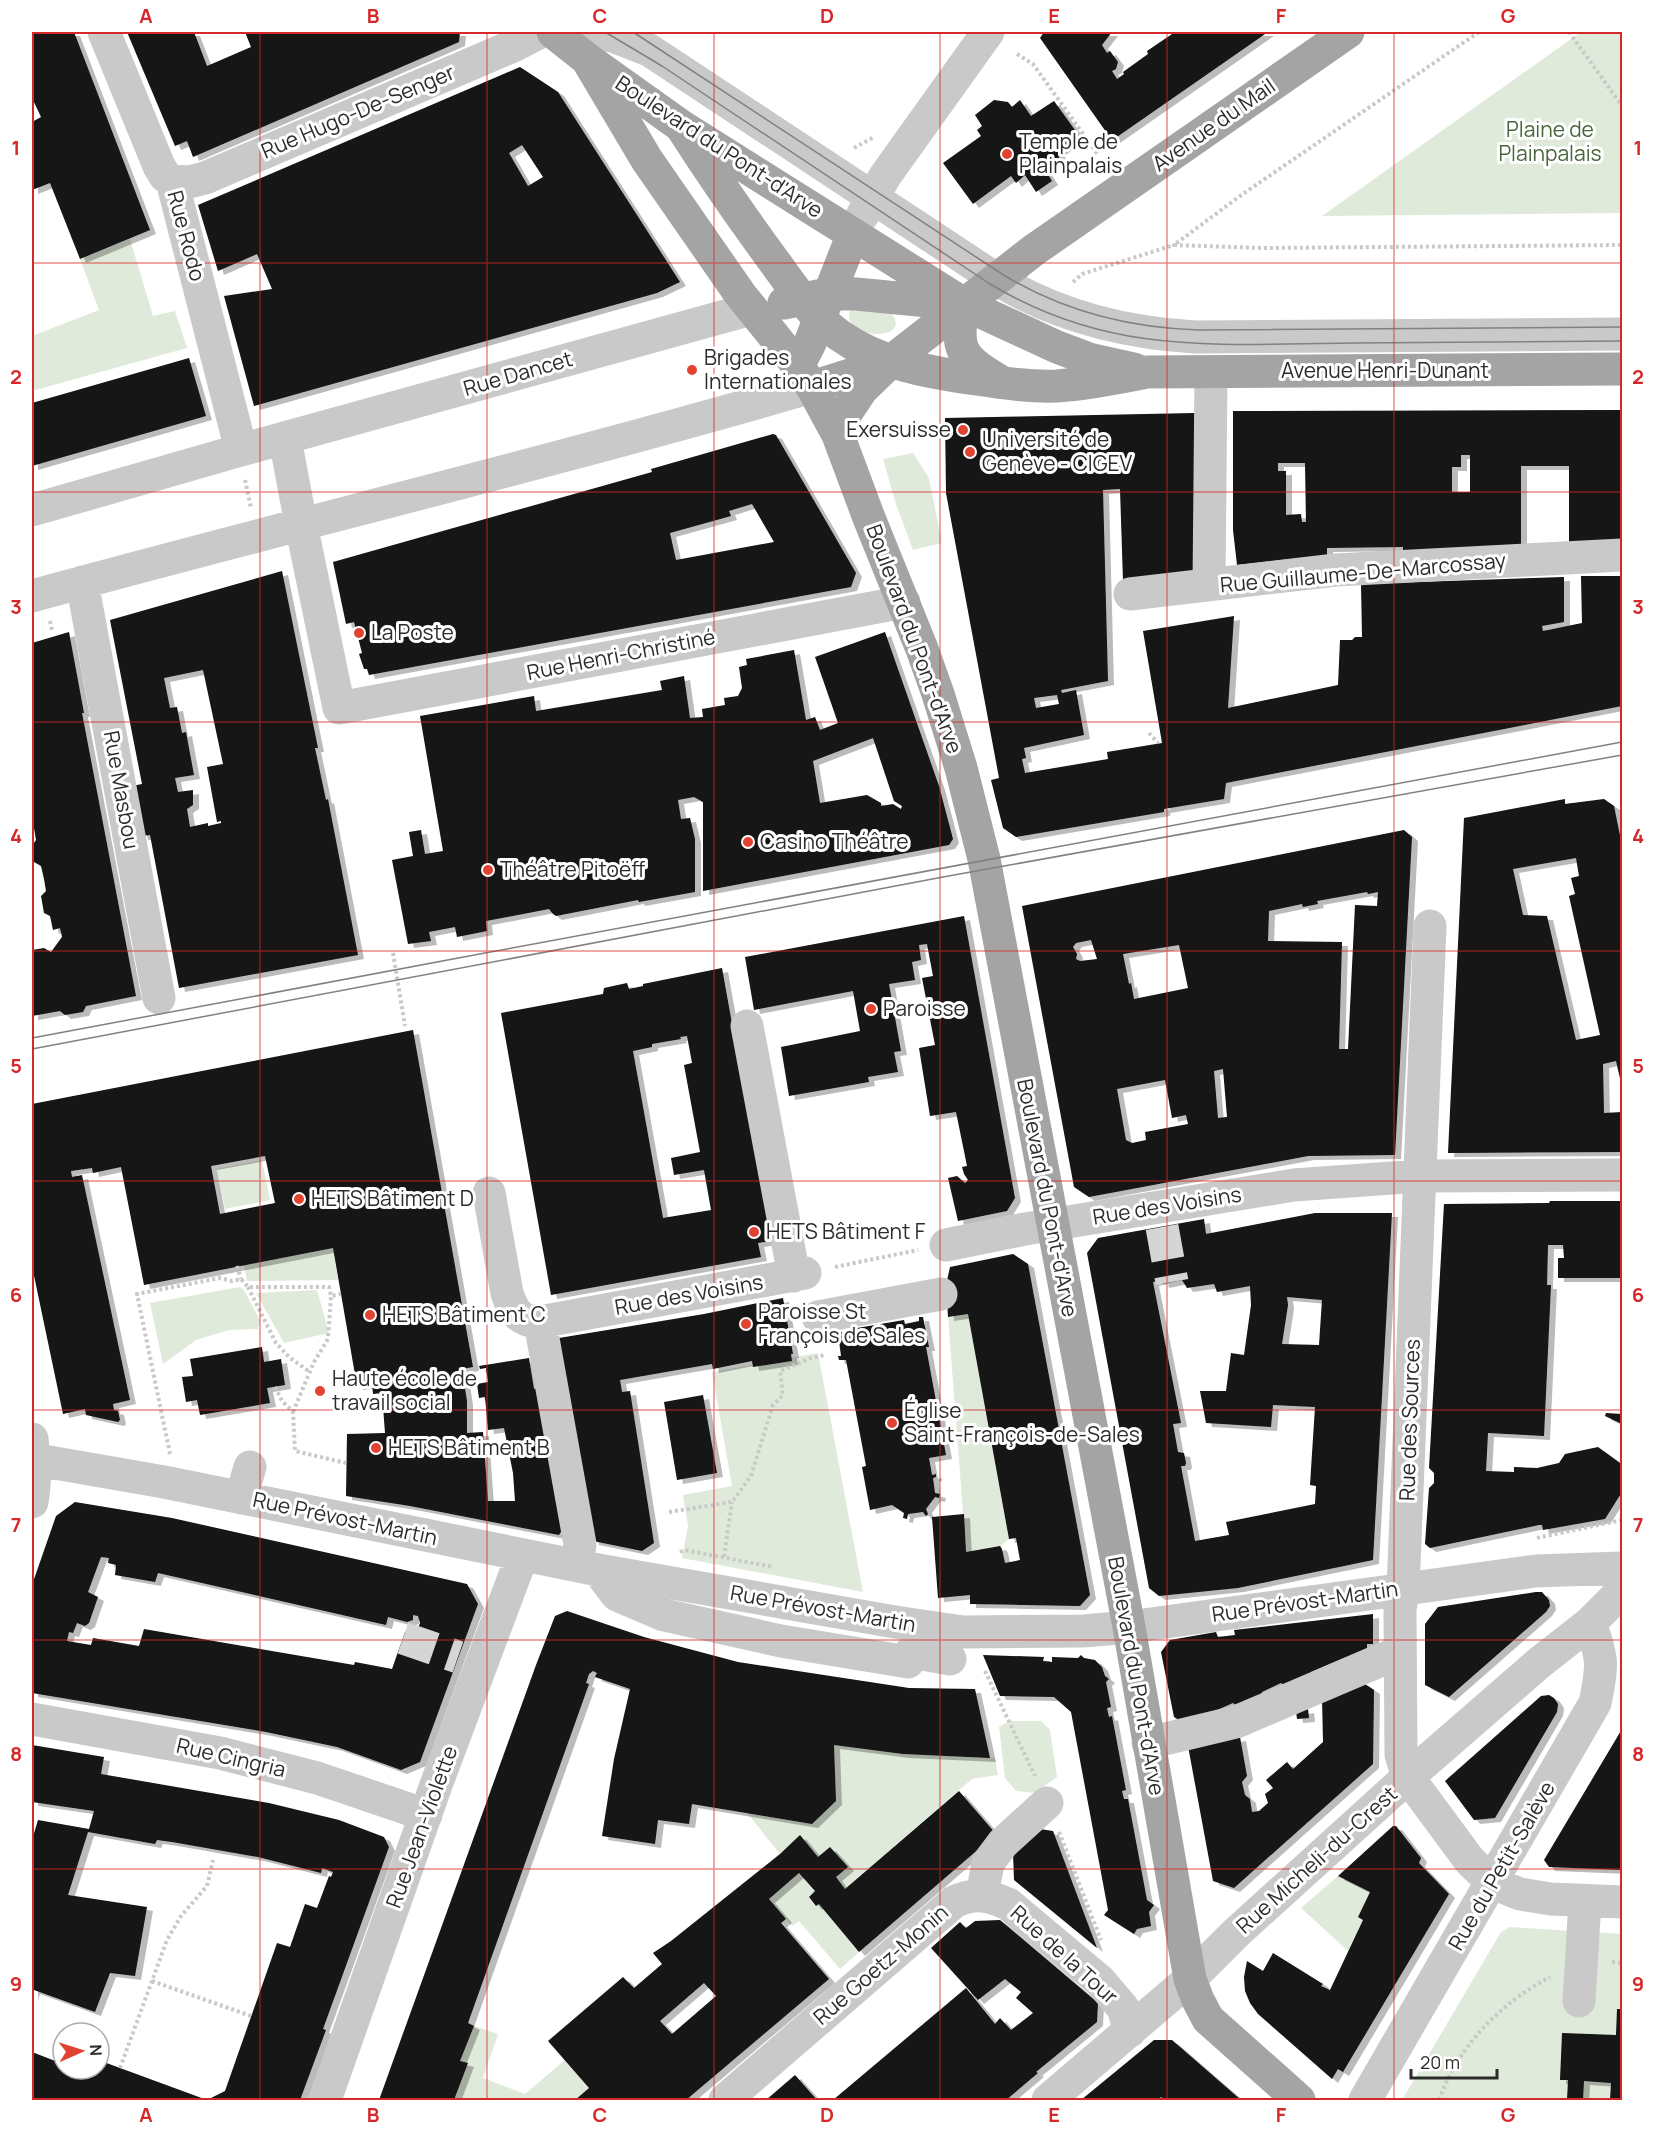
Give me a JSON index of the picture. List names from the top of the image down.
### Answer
{
  "streets": {
    "main road": ["Avenue du Mail", "Boulevard du Pont-d'Arve", "Avenue Henri-Dunant"],
    "street": [
      "Rue Hugo-De-Senger",
      "Rue Rodo",
      "Rue Dancet",
      "Rue Guillaume-De-Marcossay",
      "Rue Henri-Christiné",
      "Rue Masbou",
      "Rue des Voisins",
      "Rue des Sources",
      "Rue Prévost-Martin",
      "Rue Cingria",
      "Rue Jean-Violette",
      "Rue Micheli-du-Crest",
      "Rue du Petit-Salève",
      "Rue de la Tour",
      "Rue Goetz-Monin"
    ]
  },
  "crossings": [
    ["Rue Hugo-De-Senger", "Rue Rodo"],
    ["Avenue du Mail", "Boulevard du Pont-d'Arve"],
    ["Avenue du Mail", "Avenue Henri-Dunant"],
    ["Boulevard du Pont-d'Arve", "Avenue Henri-Dunant"],
    ["Boulevard du Pont-d'Arve", "Rue Dancet"],
    ["Boulevard du Pont-d'Arve", "Rue Henri-Christiné"],
    ["Boulevard du Pont-d'Arve", "Rue des Voisins"],
    ["Boulevard du Pont-d'Arve", "Rue Prévost-Martin"],
    ["Boulevard du Pont-d'Arve", "Rue Micheli-du-Crest"],
    ["Rue Rodo", "Rue Dancet"],
    ["Avenue Henri-Dunant", "Rue Guillaume-De-Marcossay"],
    ["Rue des Voisins", "Rue des Sources"],
    ["Rue des Sources", "Rue Prévost-Martin"],
    ["Rue des Sources", "Rue Micheli-du-Crest"],
    ["Rue des Sources", "Rue du Petit-Salève"],
    ["Rue Prévost-Martin", "Rue Jean-Violette"],
    ["Rue Cingria", "Rue Jean-Violette"],
    ["Rue Micheli-du-Crest", "Rue du Petit-Salève"],
    ["Rue Micheli-du-Crest", "Rue de la Tour"],
    ["Rue de la Tour", "Rue Goetz-Monin"]
  ],
  "parks": ["Plaine de Plainpalais"],
  "places": [
    "Temple de Plainpalais",
    "Brigades Internationales",
    "Exersuisse",
    "Université de Genève - CIGEV",
    "La Poste",
    "Casino Théâtre",
    "Théâtre Pitoëff",
    "Paroisse",
    "HETS Bâtiment D",
    "HETS Bâtiment F",
    "HETS Bâtiment C",
    "Paroisse St François de Sales",
    "Haute école de travail social",
    "Église Saint-François-de-Sales",
    "HETS Bâtiment B"
  ],
  "scale_bar": "20 m",
  "north": "right",
  "grid": {
    "columns": [
      "A",
      "B",
      "C",
      "D",
      "E",
      "F",
      "G"
    ],
    "rows": [
      "1",
      "2",
      "3",
      "4",
      "5",
      "6",
      "7",
      "8",
      "9"
    ]
  }
}
